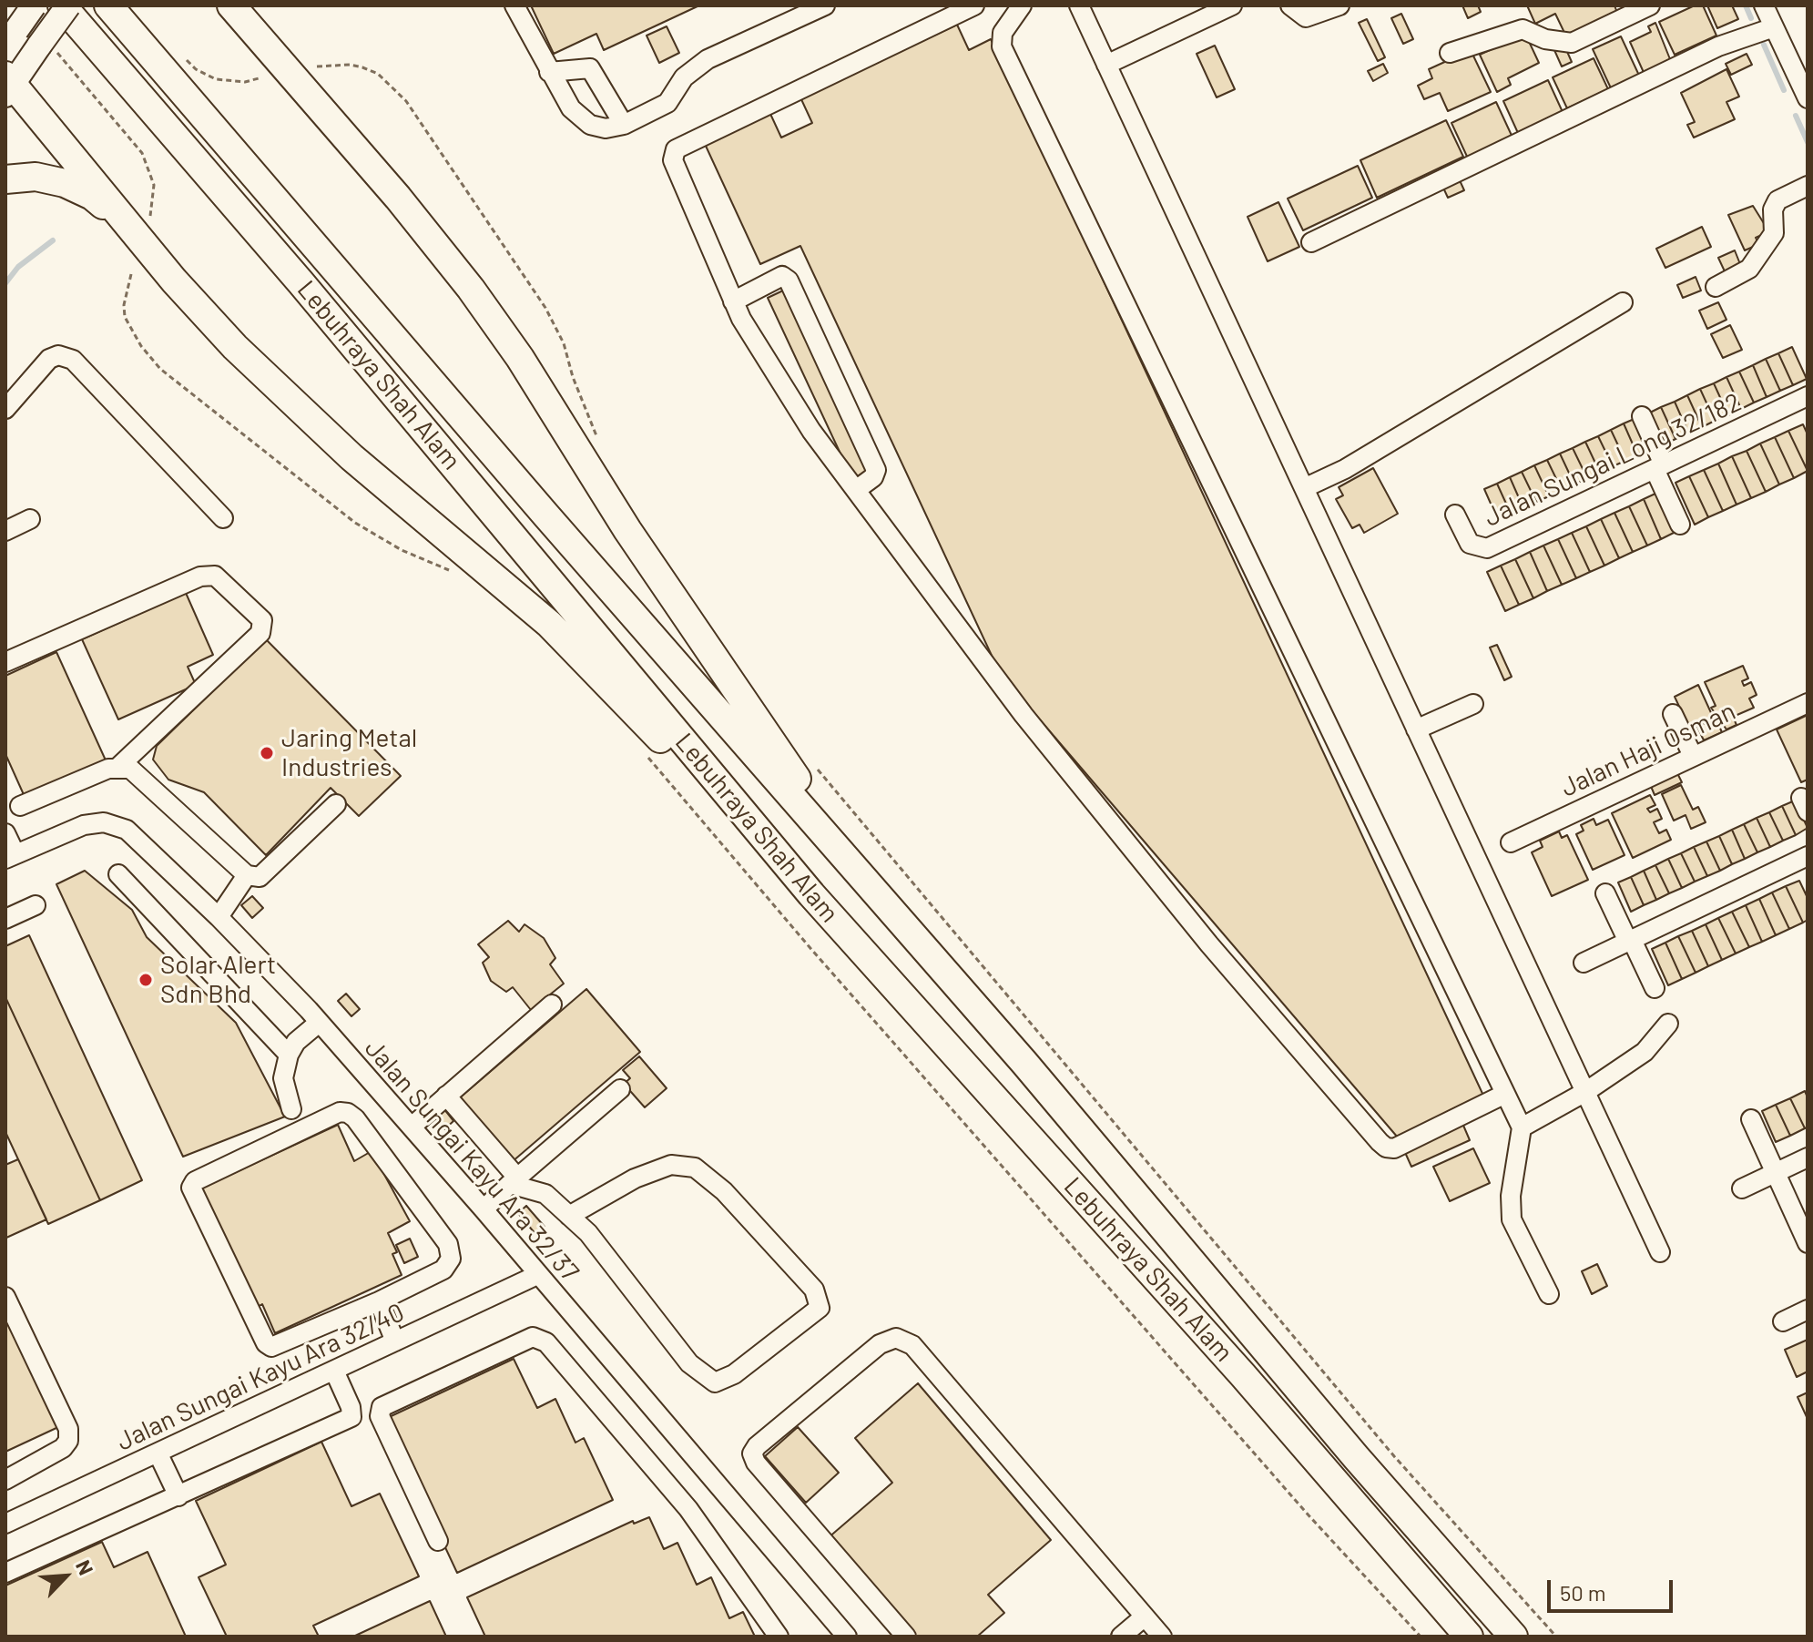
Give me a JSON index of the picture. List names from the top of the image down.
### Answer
{
  "streets": {
    "highway": ["Lebuhraya Shah Alam"],
    "street": [
      "Jalan Sungai Long 32/182",
      "Jalan Haji Osman",
      "Jalan Sungai Kayu Ara 32/37",
      "Jalan Sungai Kayu Ara 32/40"
    ]
  },
  "crossings": [
    ["Jalan Sungai Kayu Ara 32/37", "Jalan Sungai Kayu Ara 32/40"]
  ],
  "places": ["Jaring Metal Industries", "Solar Alert Sdn Bhd"],
  "scale_bar": "50 m",
  "north": "top right"
}
